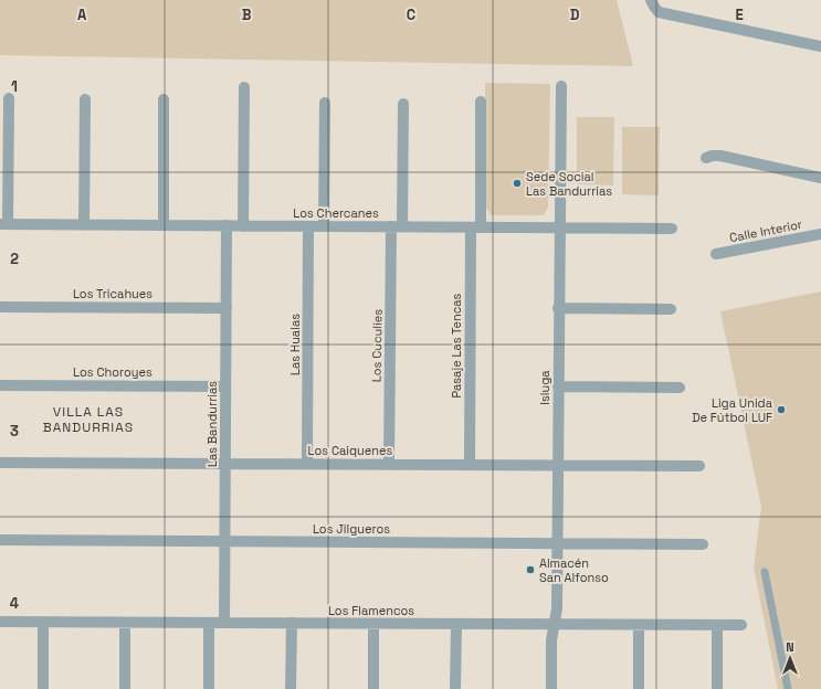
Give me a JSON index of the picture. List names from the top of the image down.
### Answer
{
  "streets": {
    "street": [
      "Los Chercanes",
      "Calle Interior",
      "Los Tricahues",
      "Las Hualas",
      "Los Cuculíes",
      "Pasaje Las Tencas",
      "Los Choroyes",
      "Isluga",
      "Las Bandurrias",
      "Los Caiquenes",
      "Los Jilgueros",
      "Los Flamencos"
    ]
  },
  "crossings": [
    ["Los Chercanes", "Las Hualas"],
    ["Los Chercanes", "Los Cuculíes"],
    ["Los Chercanes", "Pasaje Las Tencas"],
    ["Los Chercanes", "Isluga"],
    ["Los Chercanes", "Las Bandurrias"],
    ["Los Tricahues", "Las Bandurrias"],
    ["Las Hualas", "Los Caiquenes"],
    ["Los Cuculíes", "Los Caiquenes"],
    ["Pasaje Las Tencas", "Los Caiquenes"],
    ["Los Choroyes", "Las Bandurrias"],
    ["Isluga", "Los Caiquenes"],
    ["Isluga", "Los Jilgueros"],
    ["Isluga", "Los Flamencos"],
    ["Las Bandurrias", "Los Caiquenes"],
    ["Las Bandurrias", "Los Jilgueros"],
    ["Las Bandurrias", "Los Flamencos"]
  ],
  "districts": ["VILLA LAS BANDURRIAS"],
  "places": ["Sede Social Las Bandurrias", "Liga Unida De Fútbol LUF", "Almacén San Alfonso"],
  "north": "top",
  "grid": {
    "columns": [
      "A",
      "B",
      "C",
      "D",
      "E"
    ],
    "rows": [
      "1",
      "2",
      "3",
      "4"
    ]
  }
}
